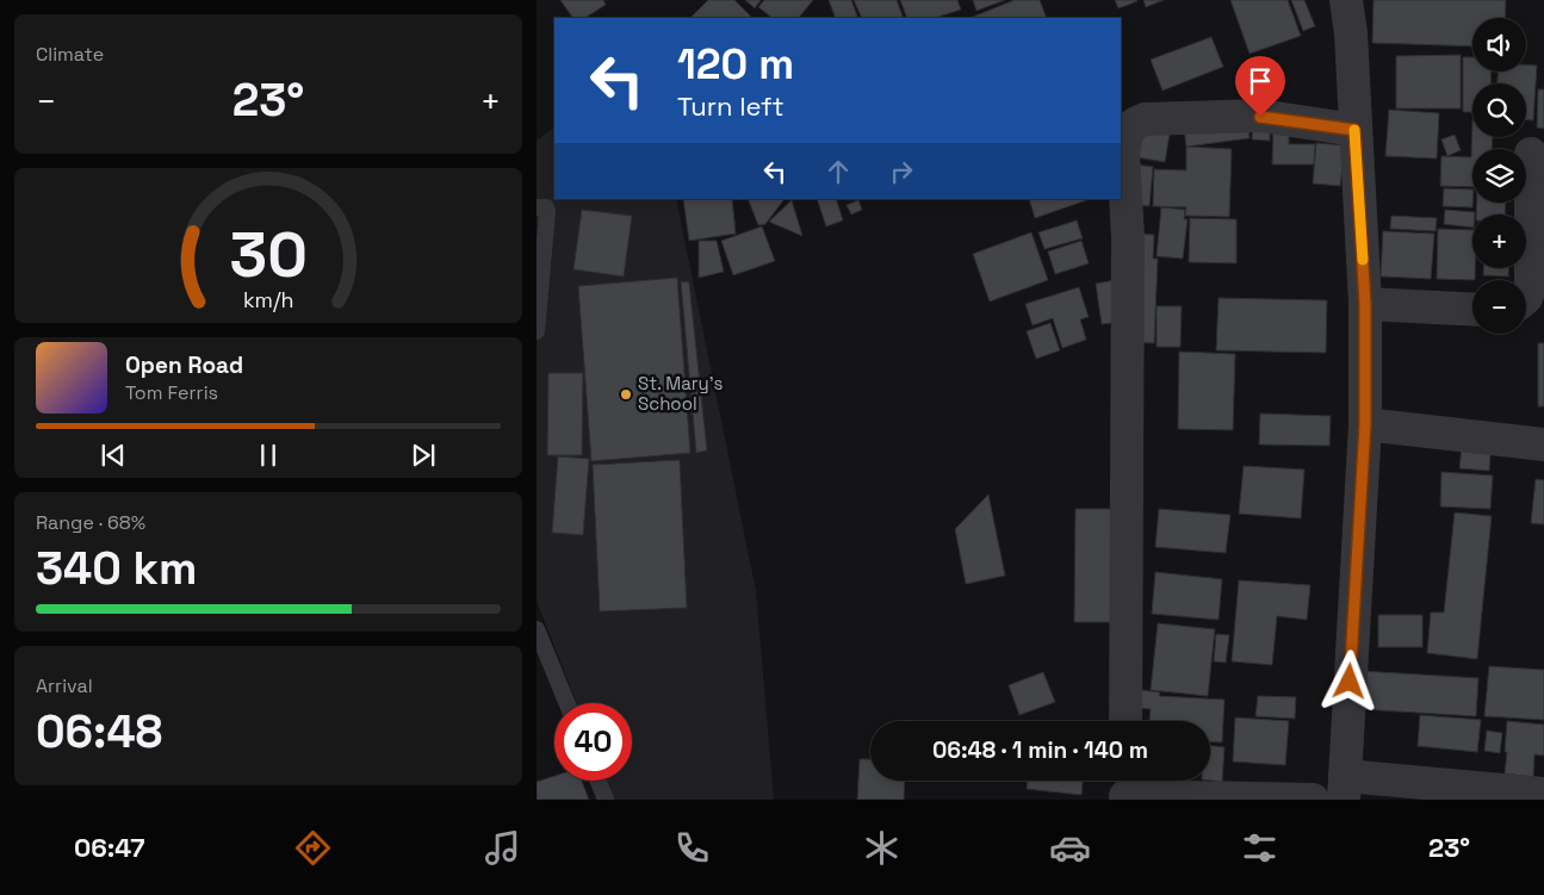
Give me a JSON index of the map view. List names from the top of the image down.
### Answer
{
  "places": ["St. Mary's School"],
  "page": {
    "tile": [
      "Climate",
      ["Range · 68%", "340 km"],
      ["Arrival", "06:48"]
    ],
    "map_buttons": ["+", "−"],
    "turn": ["120 m", "Turn left"],
    "heat": ["−", "23°", "+"],
    "song": ["Open Road", "Tom Ferris"],
    "limit": "40",
    "trip": "06:48 · 1 min · 140 m",
    "tabs": ["06:47", "23°"],
    "gauge": ["30", "km/h"]
  }
}
